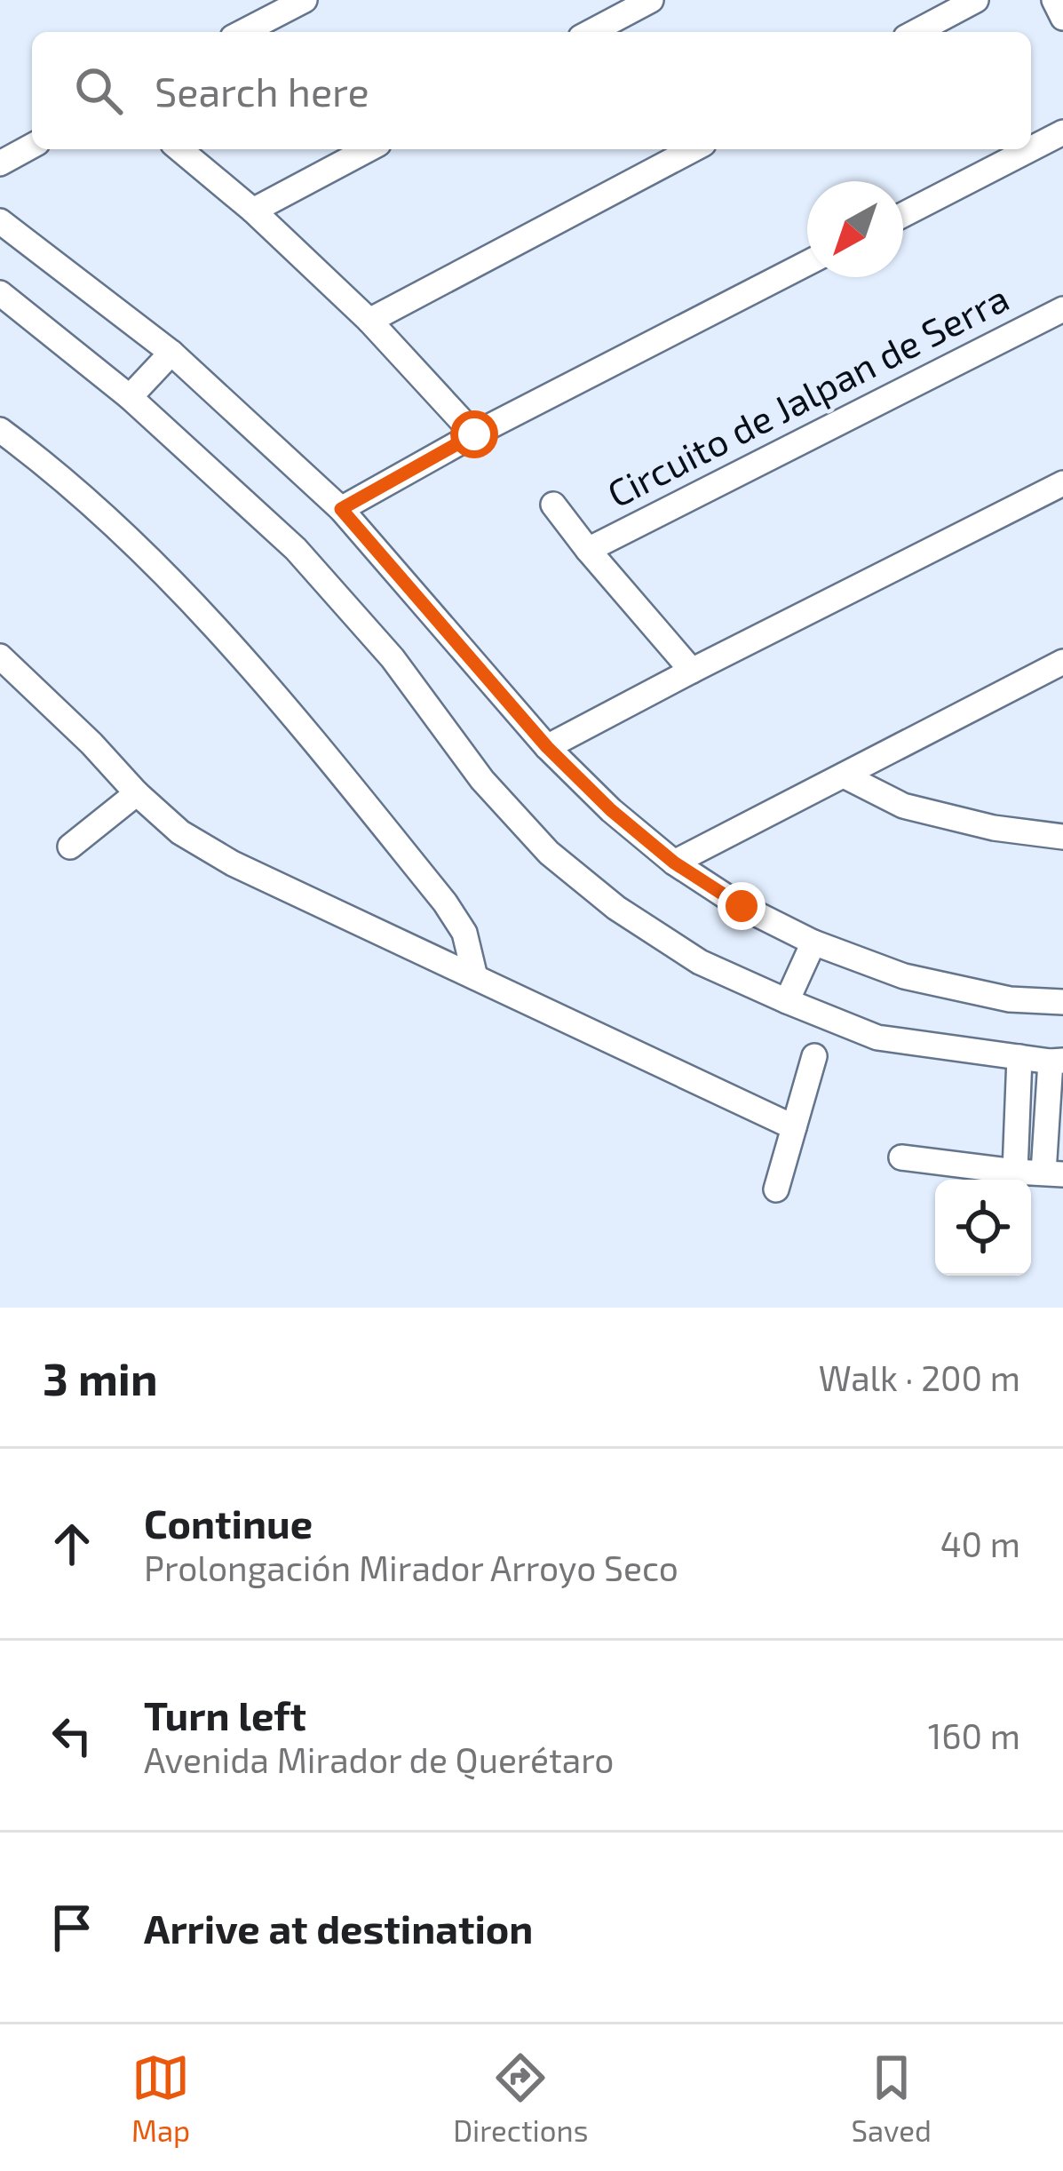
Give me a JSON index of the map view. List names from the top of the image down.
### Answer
{
  "streets": {
    "street": ["Circuito de Jalpan de Serra"]
  },
  "north": "bottom left",
  "page": {
    "search": "Search here",
    "heading": ["3 min", "Walk · 200 m"],
    "list": [
      ["Continue", "Prolongación Mirador Arroyo Seco", "40 m"],
      ["Turn left", "Avenida Mirador de Querétaro", "160 m"],
      "Arrive at destination"
    ],
    "nav": ["Map", "Directions", "Saved"]
  }
}
